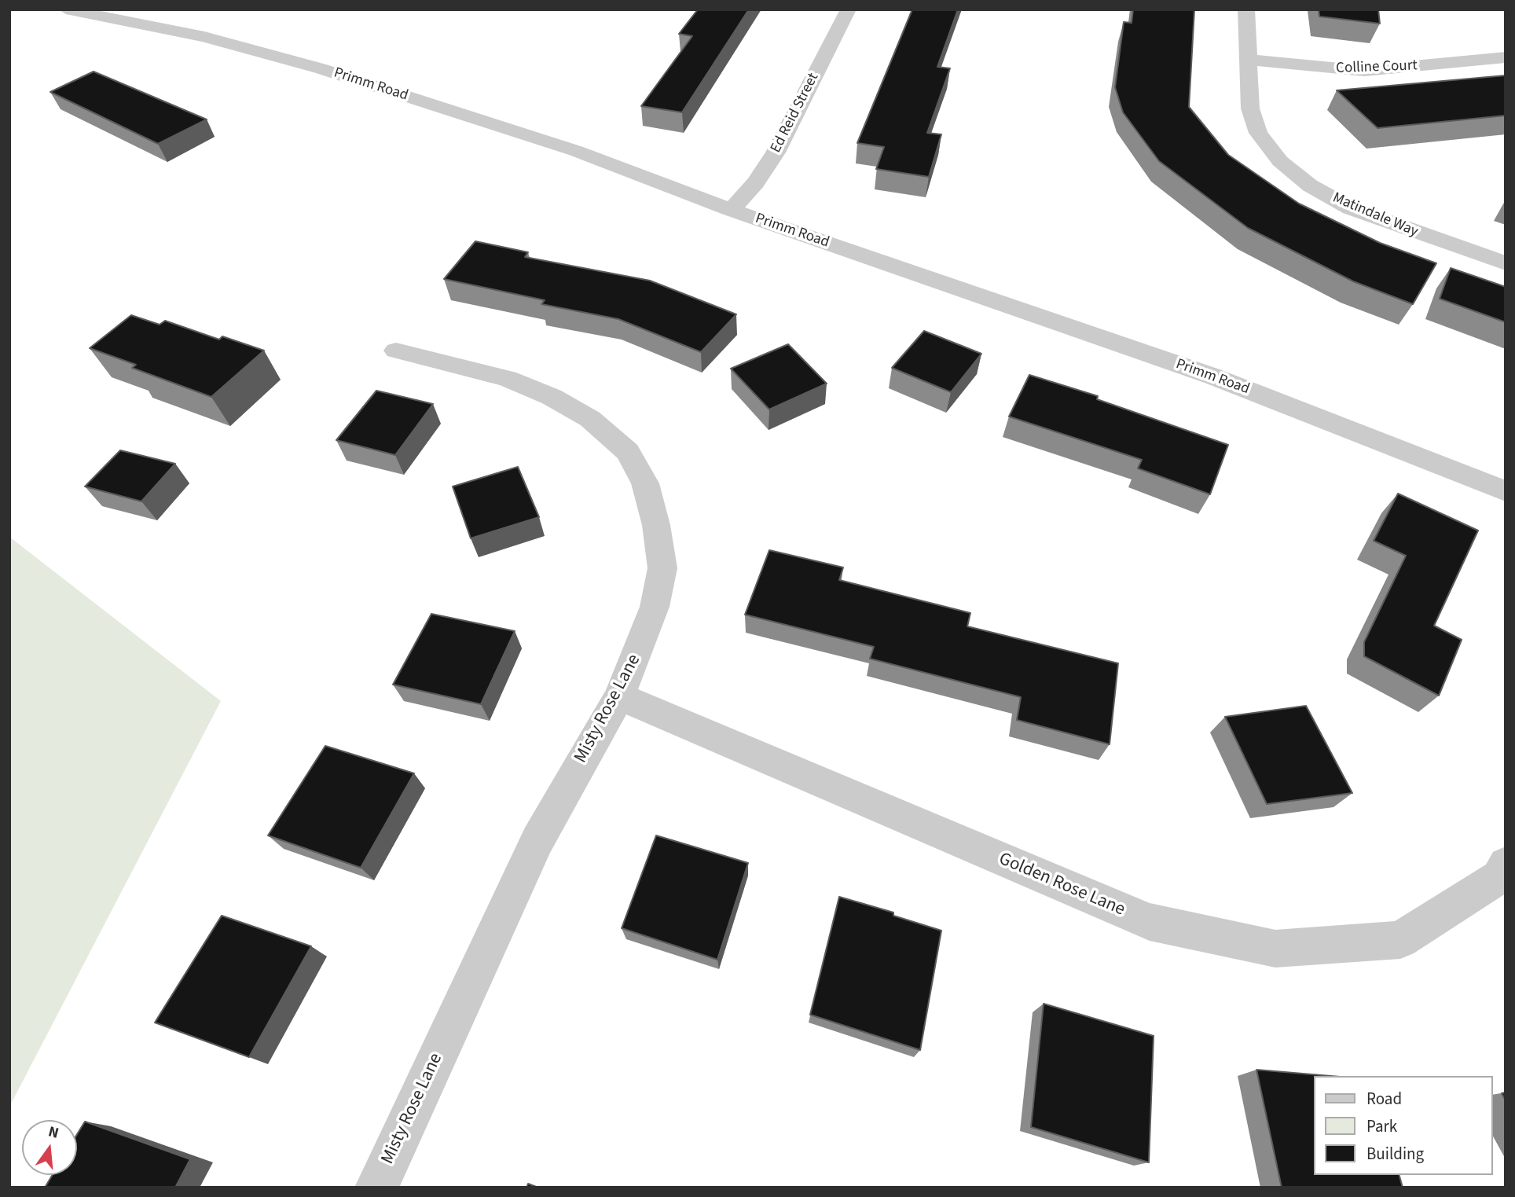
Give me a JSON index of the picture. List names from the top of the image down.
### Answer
{
  "streets": {
    "street": [
      "Colline Court",
      "Primm Road",
      "Ed Reid Street",
      "Matindale Way",
      "Misty Rose Lane",
      "Golden Rose Lane"
    ]
  },
  "crossings": [
    ["Colline Court", "Matindale Way"],
    ["Primm Road", "Ed Reid Street"],
    ["Misty Rose Lane", "Golden Rose Lane"]
  ],
  "legend": ["Road", "Park", "Building"],
  "north": "top"
}
